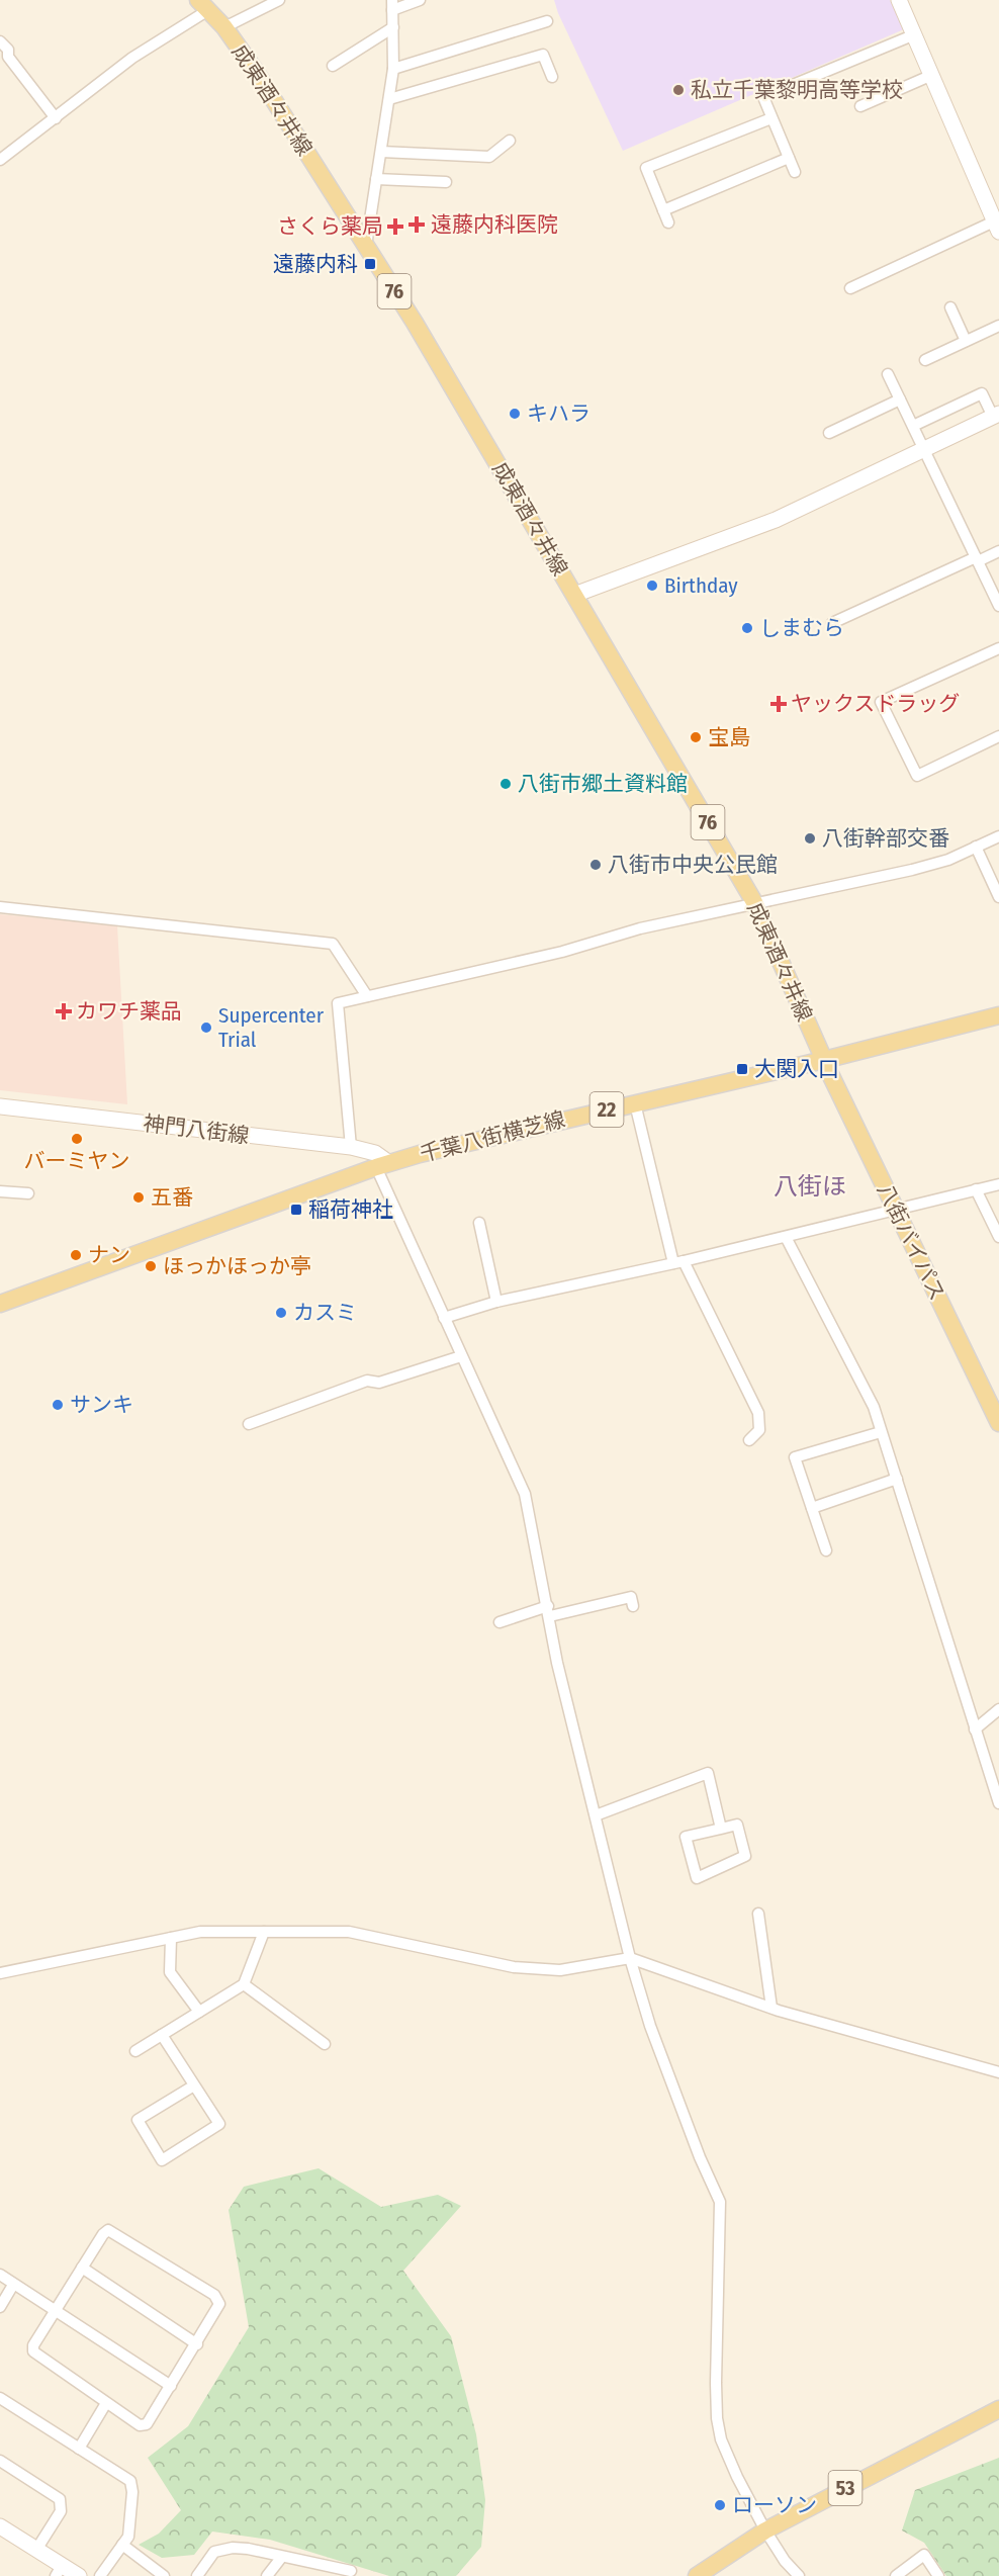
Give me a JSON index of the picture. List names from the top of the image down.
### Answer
{
  "streets": {
    "main road": [
      "成東酒々井線",
      "76",
      "22",
      "千葉八街横芝線",
      "八街バイパス",
      "53"
    ],
    "street": ["神門八街線"]
  },
  "crossings": [
    ["成東酒々井線", "千葉八街横芝線"],
    ["成東酒々井線", "八街バイパス"],
    ["神門八街線", "千葉八街横芝線"],
    ["千葉八街横芝線", "八街バイパス"]
  ],
  "districts": ["八街ほ"],
  "places": {
    "other": [
      "私立千葉黎明高等学校",
      "キハラ",
      "Birthday",
      "しまむら",
      "宝島",
      "八街市郷土資料館",
      "八街幹部交番",
      "八街市中央公民館",
      "Supercenter Trial",
      "バーミヤン",
      "五番",
      "ナン",
      "ほっかほっか亭",
      "カスミ",
      "サンキ",
      "ローソン"
    ],
    "health": [
      "遠藤内科医院",
      "さくら薬局",
      "ヤックスドラッグ",
      "カワチ薬品"
    ],
    "transit": ["遠藤内科", "大関入口", "稲荷神社"]
  }
}
